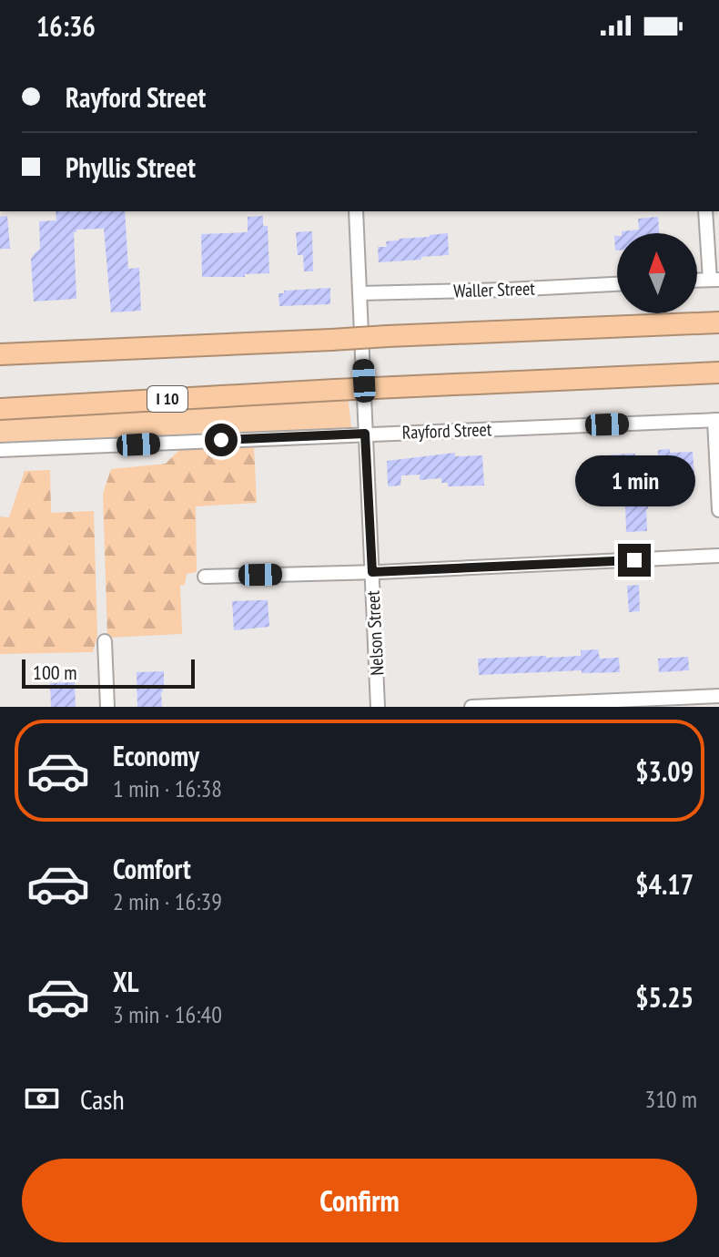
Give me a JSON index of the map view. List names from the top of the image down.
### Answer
{
  "streets": {
    "highway": ["I 10"],
    "street": ["Waller Street", "Rayford Street", "Nelson Street"]
  },
  "crossings": [
    ["Waller Street", "Nelson Street"],
    ["Rayford Street", "Nelson Street"]
  ],
  "scale_bar": "100 m",
  "north": "top",
  "page": {
    "status": "16:36",
    "banner": ["Rayford Street", "Phyllis Street"],
    "bubble": "1 min",
    "scale": "100 m",
    "list": [
      {
        "name": "Economy",
        "note": "1 min · 16:38",
        "value": "$3.09"
      },
      {
        "name": "Comfort",
        "note": "2 min · 16:39",
        "value": "$4.17"
      },
      {
        "name": "XL",
        "note": "3 min · 16:40",
        "value": "$5.25"
      }
    ],
    "pay": ["Cash", "310 m"],
    "buttons": "Confirm"
  }
}
